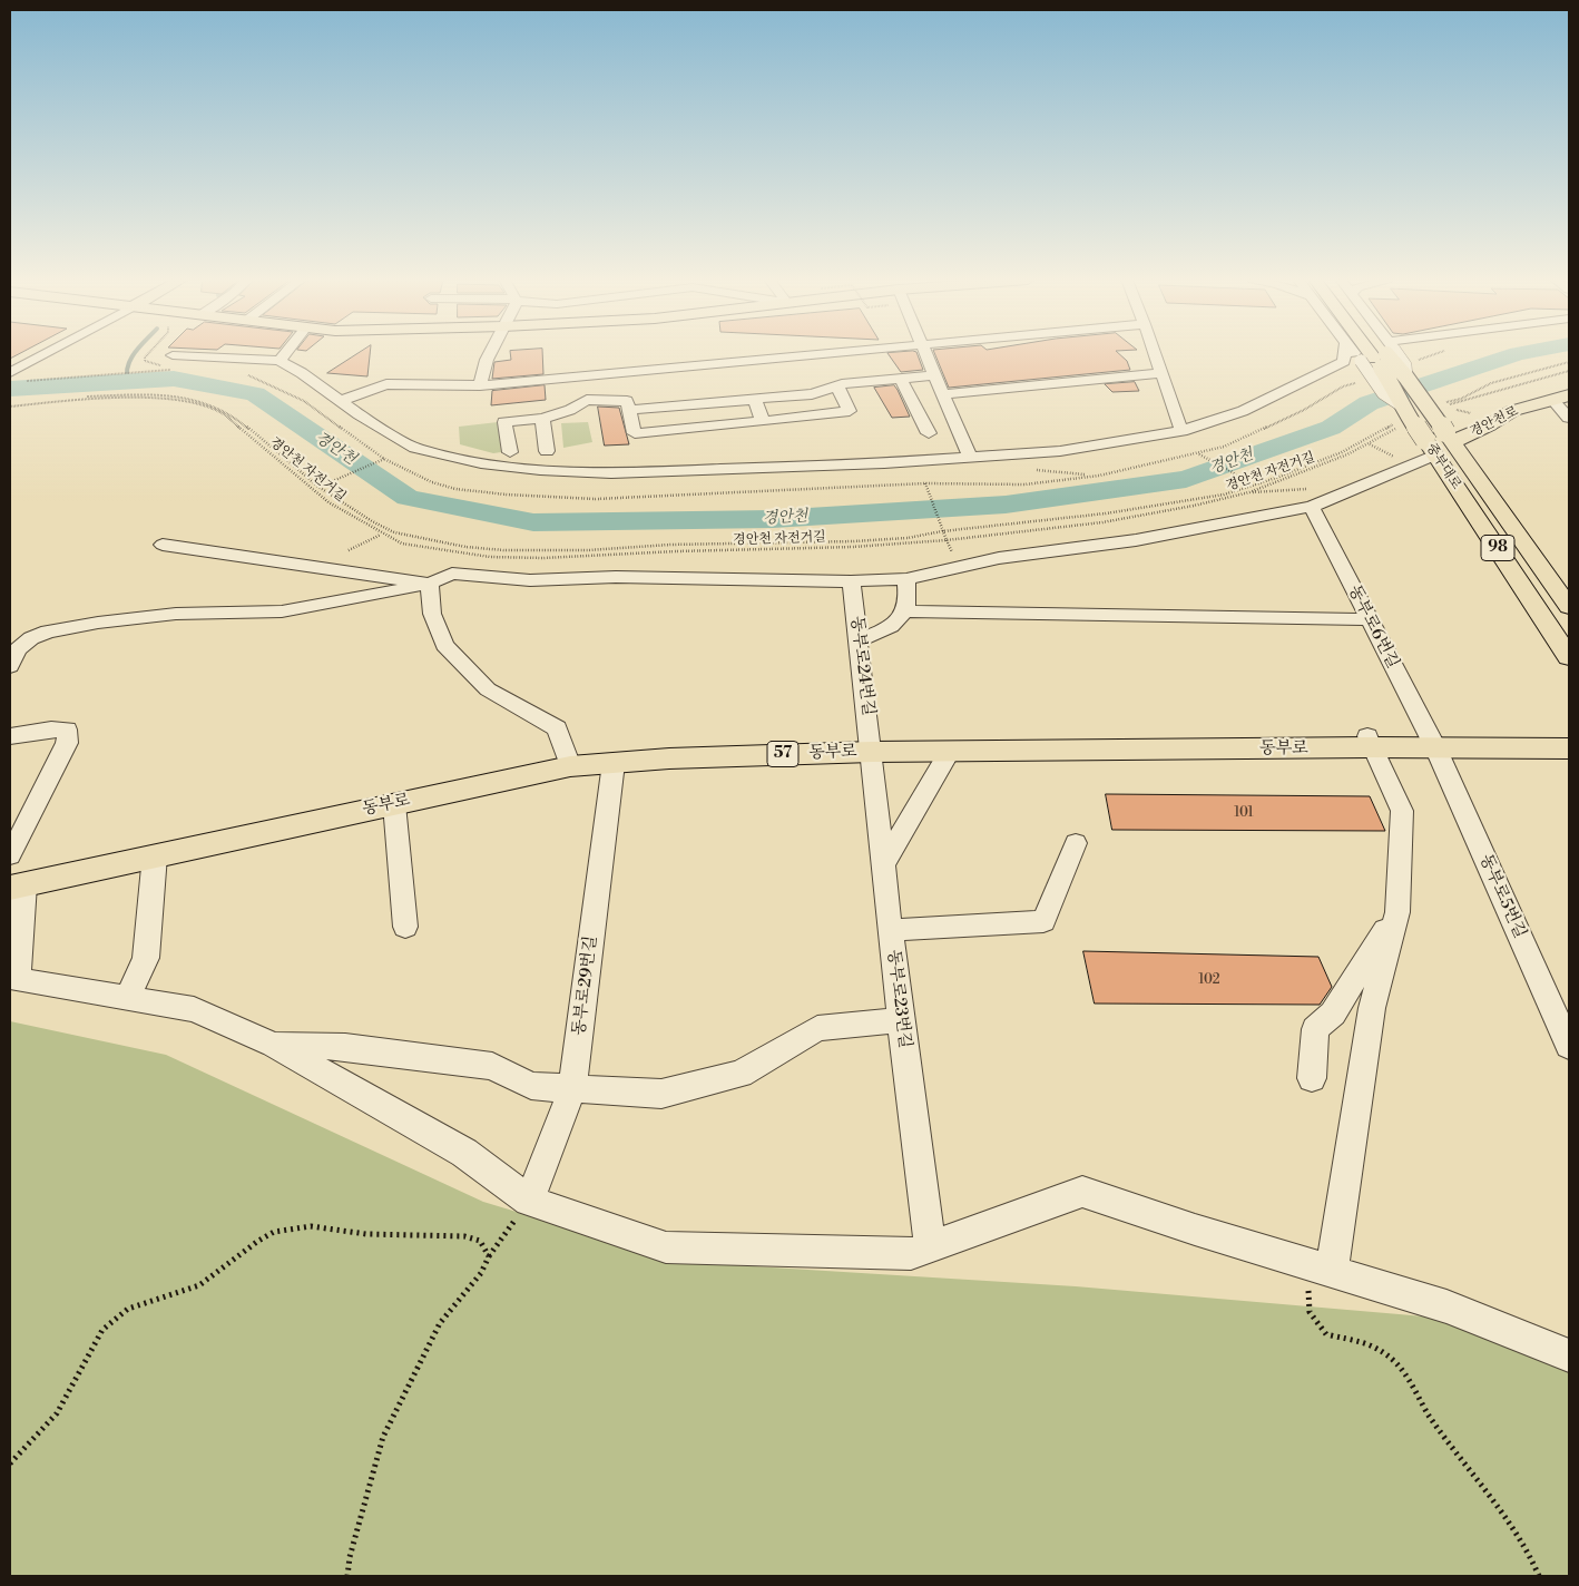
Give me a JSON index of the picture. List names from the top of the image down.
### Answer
{
  "streets": {
    "main road": [
      "경안천로",
      "중부대로",
      "98",
      "동부로",
      "57"
    ],
    "street": [
      "동부로6번길",
      "동부로24번길",
      "동부로5번길",
      "동부로29번길",
      "동부로23번길"
    ],
    "path": ["경안천 자전거길"]
  },
  "crossings": [
    ["경안천로", "중부대로"],
    ["동부로6번길", "동부로"],
    ["동부로6번길", "동부로5번길"],
    ["동부로24번길", "동부로"],
    ["동부로24번길", "동부로23번길"],
    ["동부로", "동부로5번길"],
    ["동부로", "동부로29번길"],
    ["동부로", "동부로23번길"]
  ],
  "water": ["경안천"],
  "house_numbers": ["101", "102"]
}
